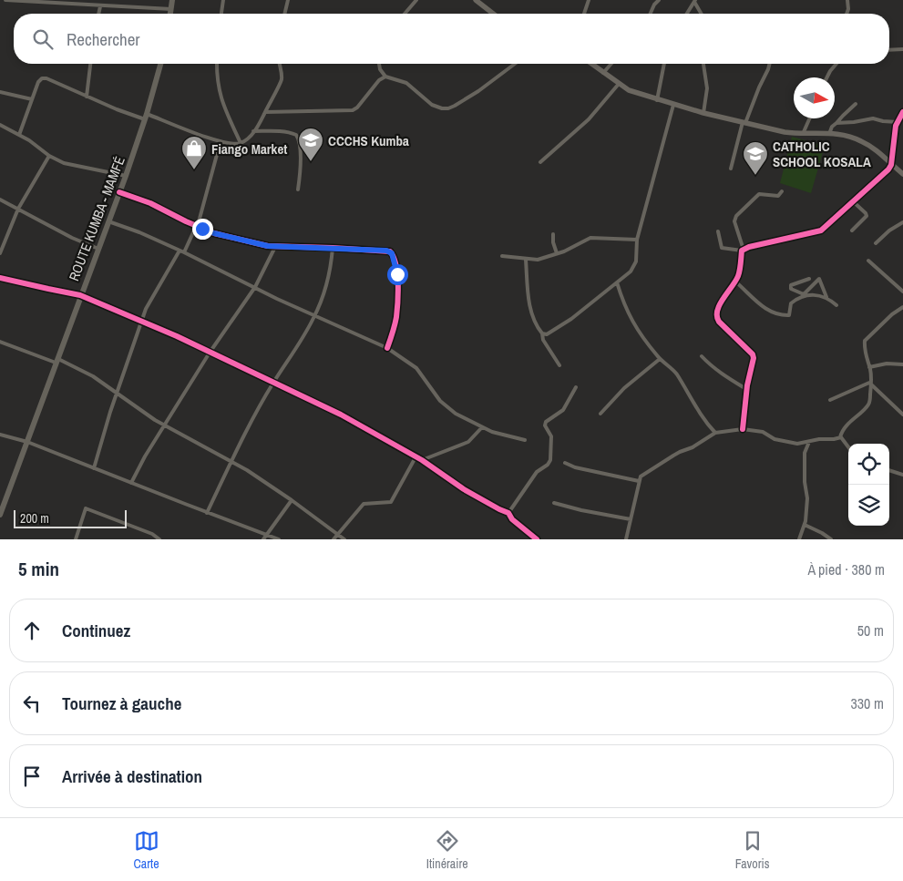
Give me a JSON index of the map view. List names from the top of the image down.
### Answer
{
  "streets": {
    "highway": ["ROUTE KUMBA - MAMFÉ"]
  },
  "places": {
    "school or university": ["CCCHS Kumba", "CATHOLIC SCHOOL KOSALA"],
    "shop": ["Fiango Market"]
  },
  "scale_bar": "200 m",
  "north": "right",
  "page": {
    "search": "Rechercher",
    "scale": "200 m",
    "heading": ["5 min", "À pied · 380 m"],
    "list": [
      ["Continuez", "50 m"],
      ["Tournez à gauche", "330 m"],
      "Arrivée à destination"
    ],
    "nav": ["Carte", "Itinéraire", "Favoris"]
  }
}
